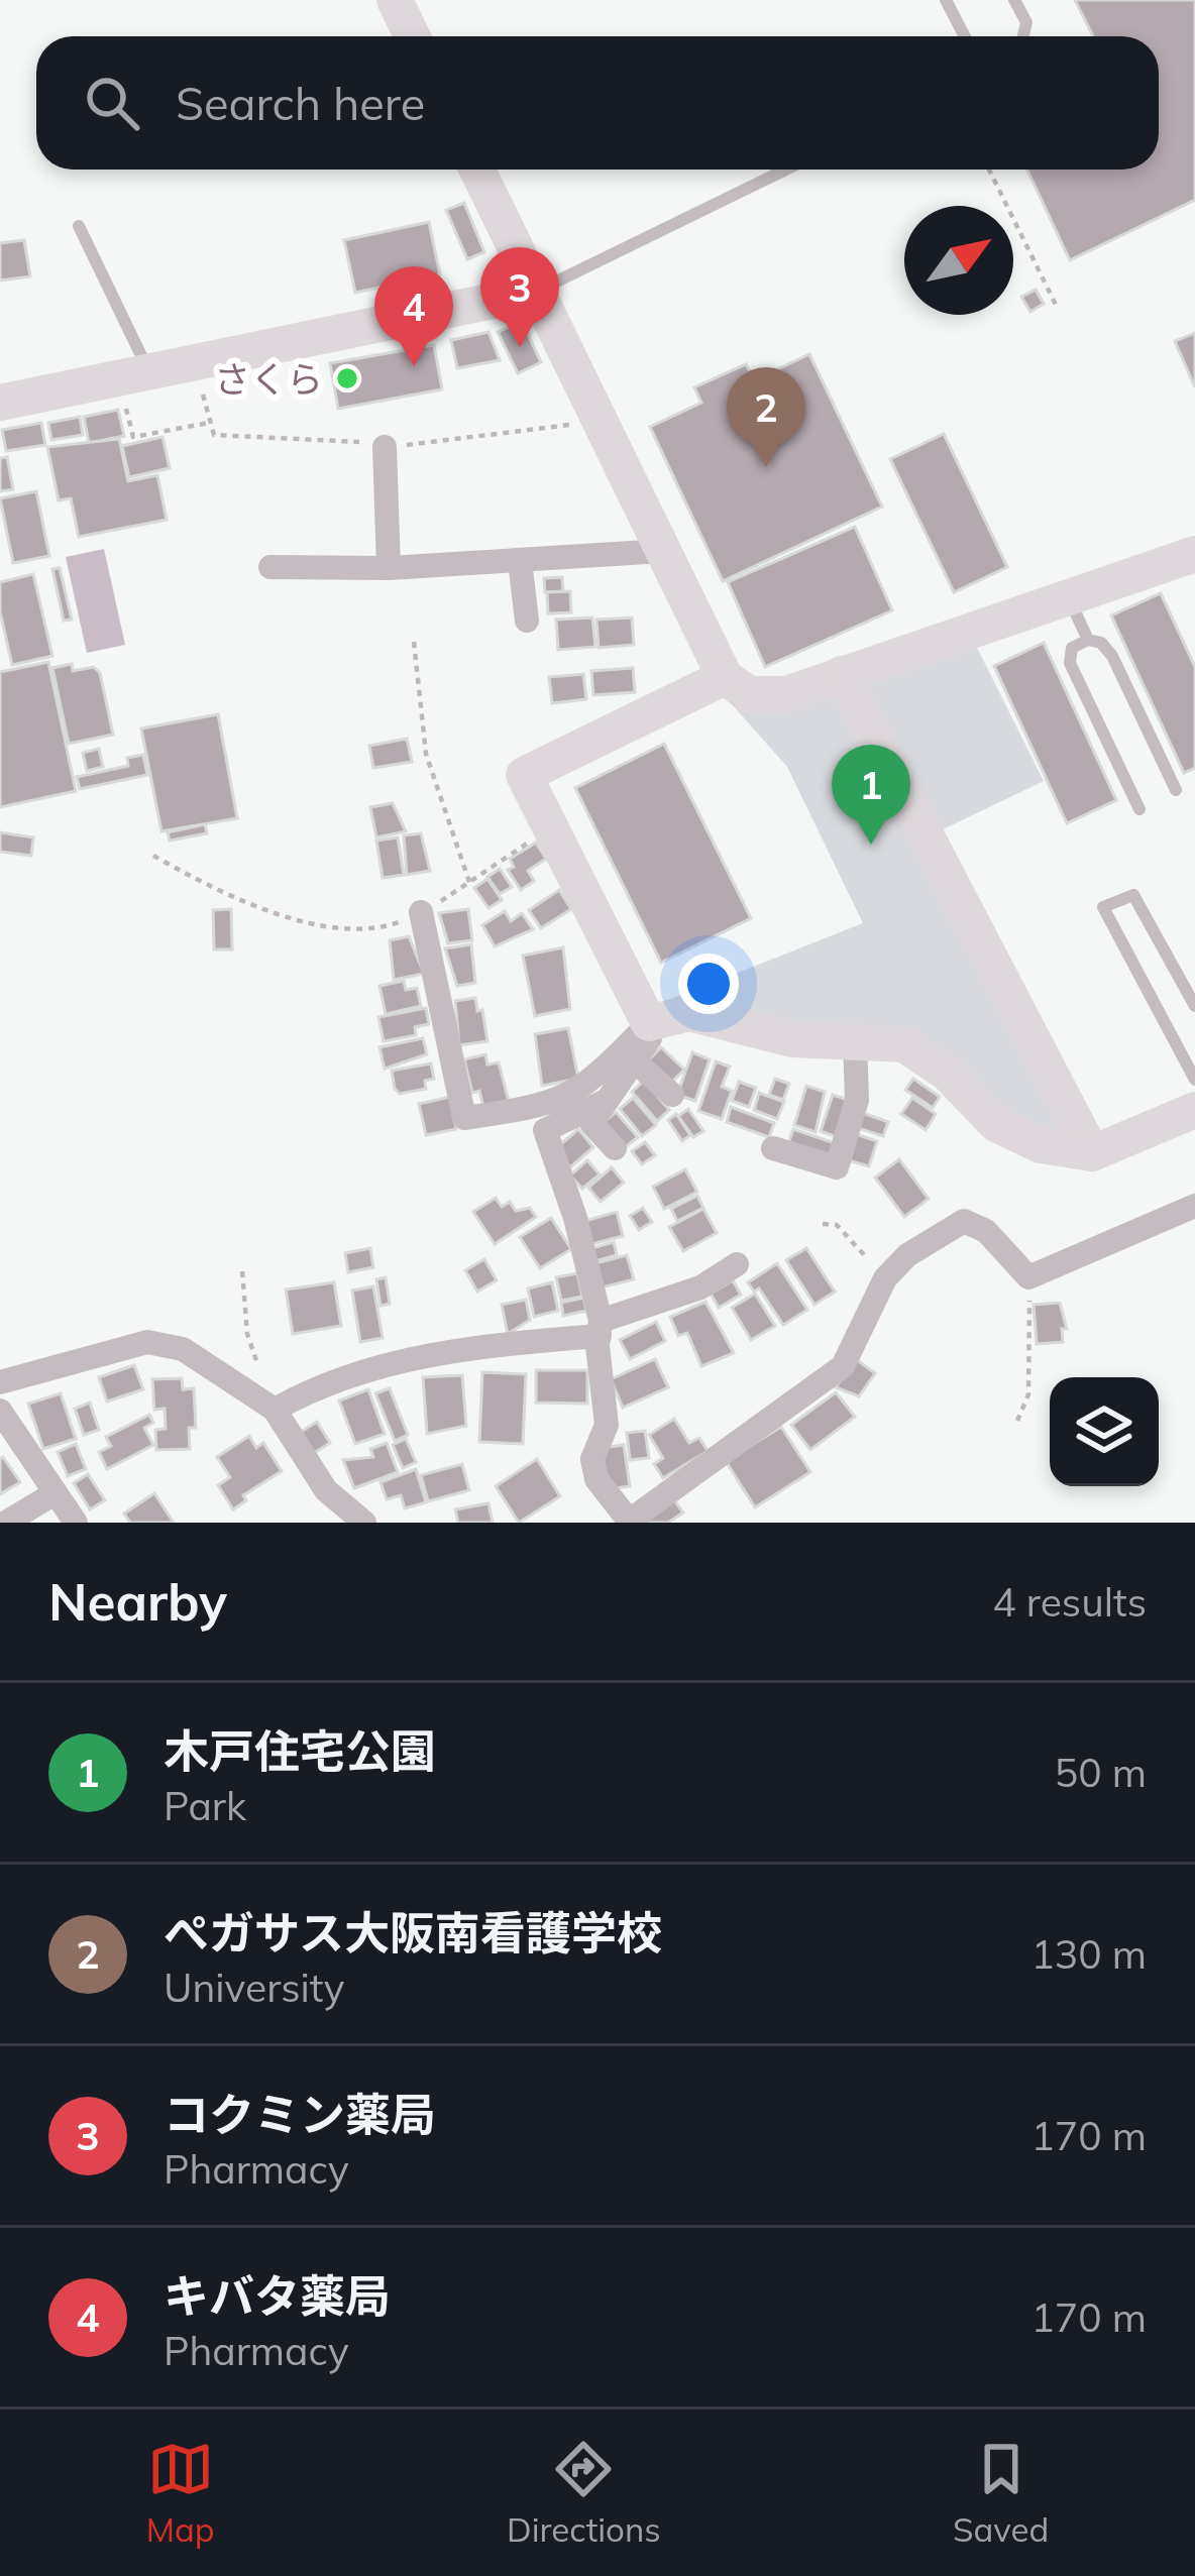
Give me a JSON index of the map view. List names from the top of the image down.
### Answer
{
  "places": ["さくら"],
  "north": "top right",
  "page": {
    "search": "Search here",
    "pins": [
      "3",
      "4",
      "2",
      "1"
    ],
    "heading": ["Nearby", "4 results"],
    "list": [
      {
        "mark": "1",
        "name": "木戸住宅公園",
        "note": "Park",
        "value": "50 m"
      },
      {
        "mark": "2",
        "name": "ぺガサス大阪南看護学校",
        "note": "University",
        "value": "130 m"
      },
      {
        "mark": "3",
        "name": "コクミン薬局",
        "note": "Pharmacy",
        "value": "170 m"
      },
      {
        "mark": "4",
        "name": "キバタ薬局",
        "note": "Pharmacy",
        "value": "170 m"
      }
    ],
    "nav": ["Map", "Directions", "Saved"]
  }
}
